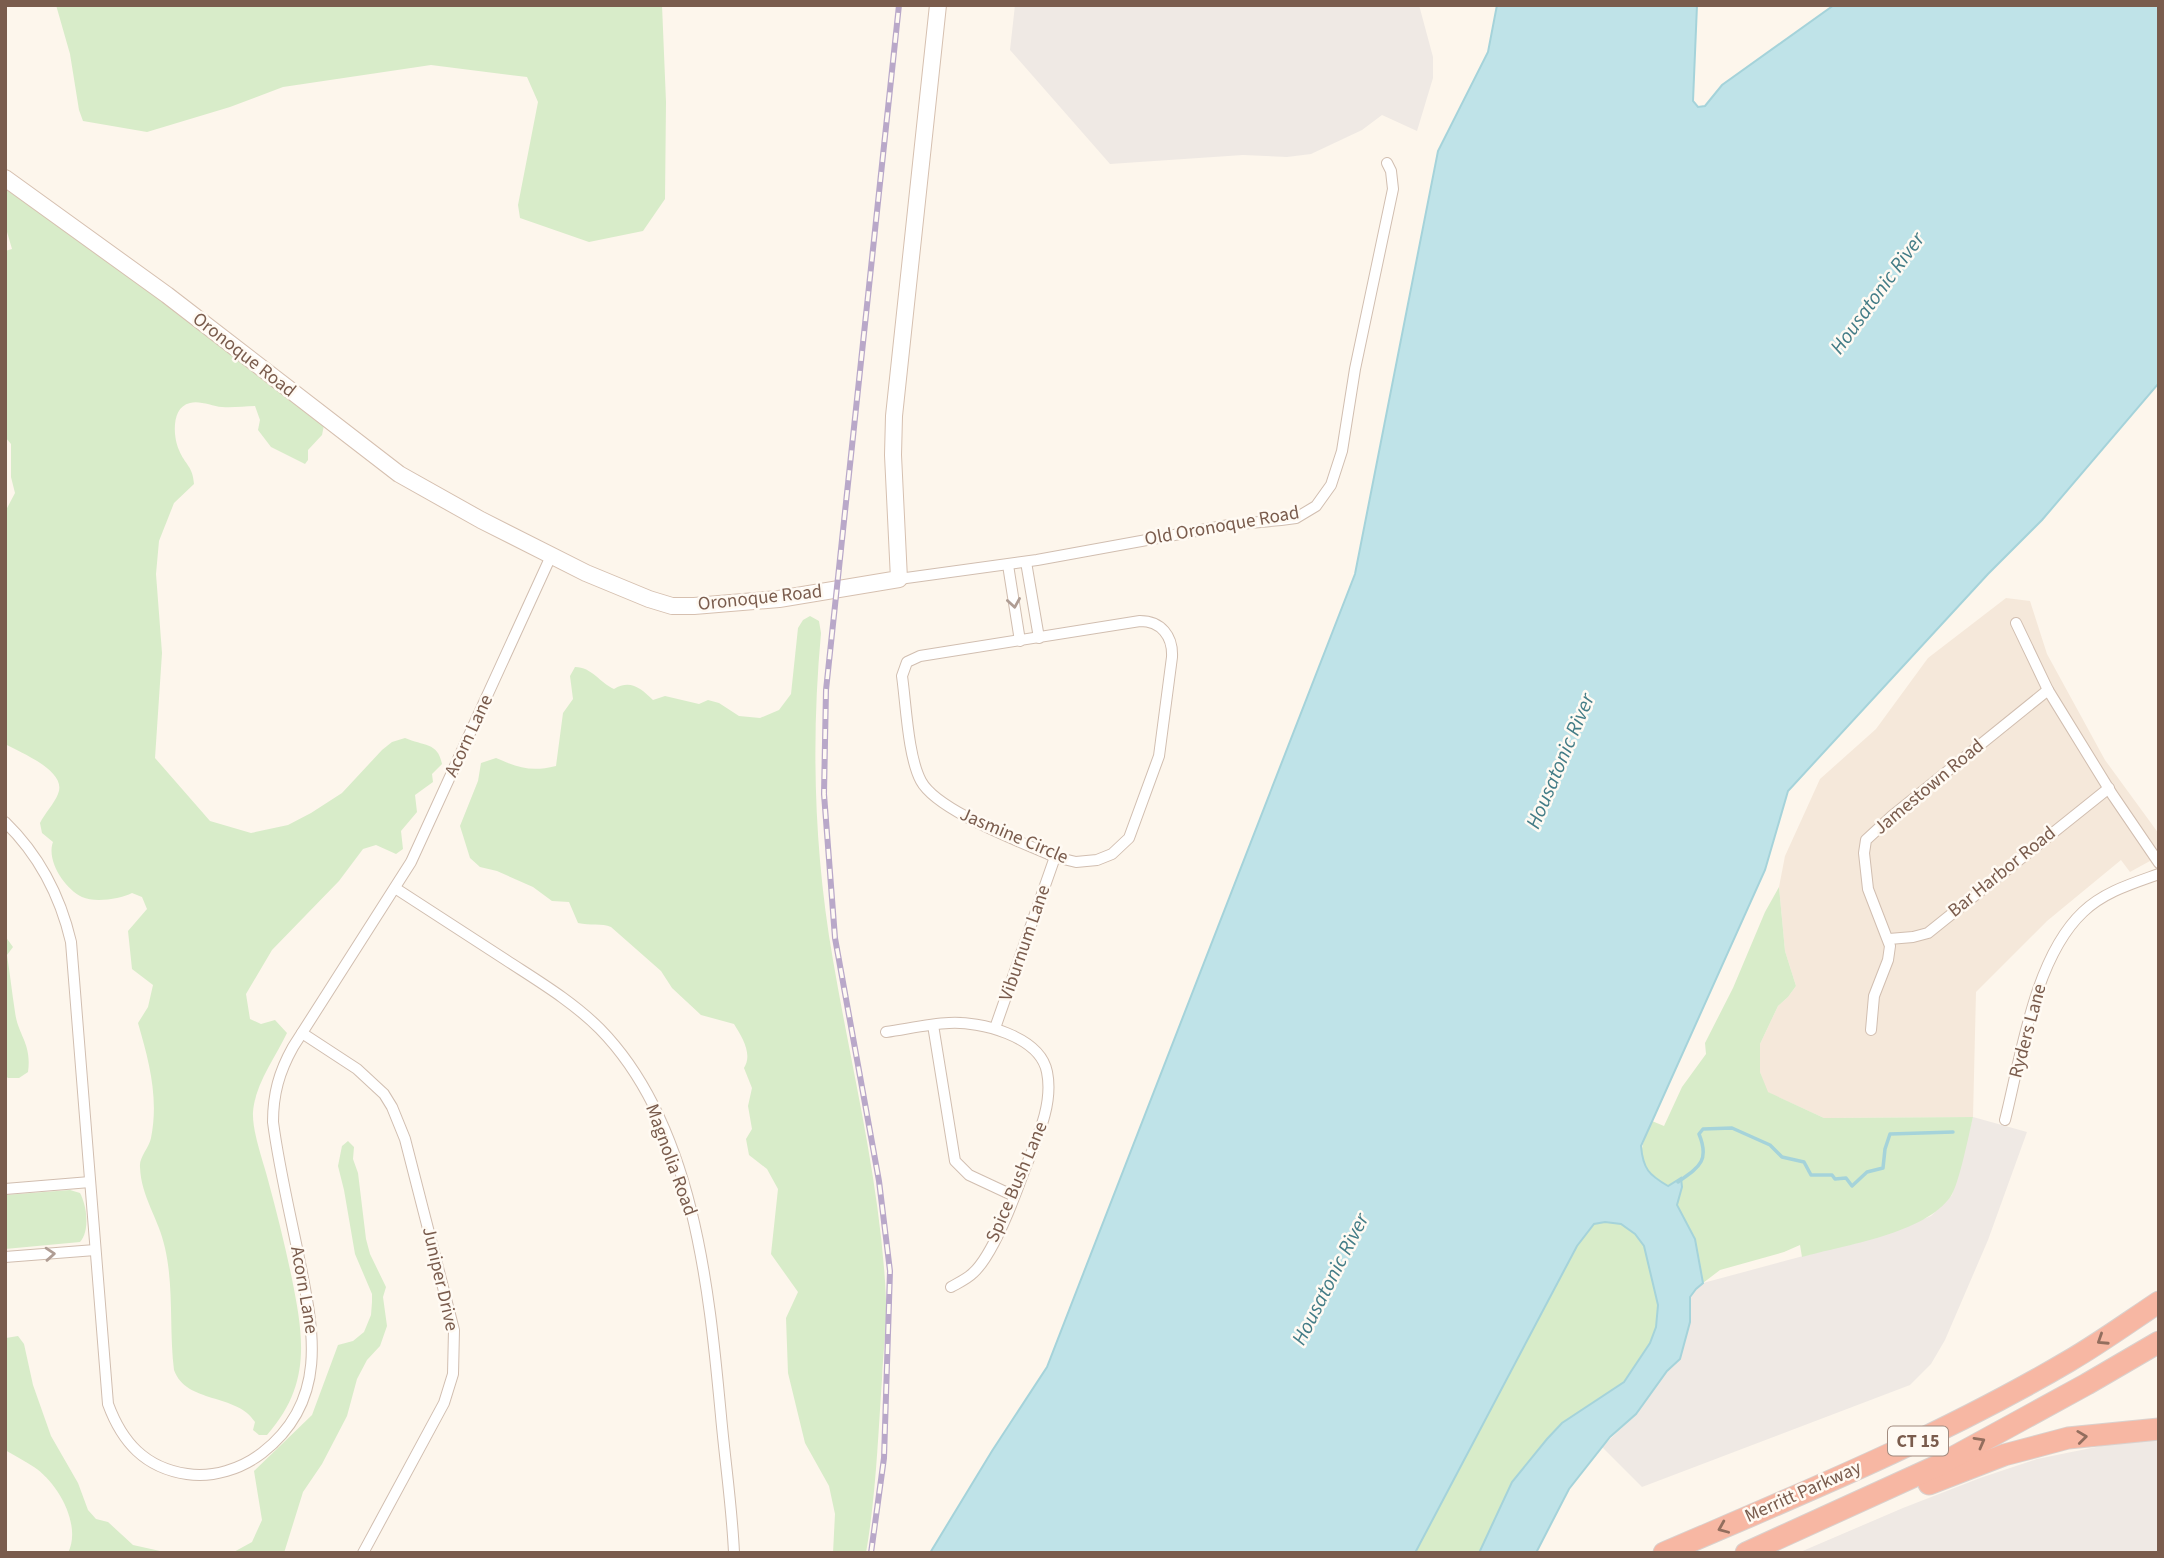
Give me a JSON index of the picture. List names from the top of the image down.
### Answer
{
  "streets": {
    "highway": ["CT 15", "Merritt Parkway"],
    "street": [
      "Oronoque Road",
      "Old Oronoque Road",
      "Acorn Lane",
      "Jamestown Road",
      "Jasmine Circle",
      "Bar Harbor Road",
      "Viburnum Lane",
      "Ryders Lane",
      "Magnolia Road",
      "Spice Bush Lane",
      "Juniper Drive"
    ]
  },
  "crossings": [
    ["Oronoque Road", "Old Oronoque Road"],
    ["Oronoque Road", "Acorn Lane"],
    ["Acorn Lane", "Magnolia Road"],
    ["Acorn Lane", "Juniper Drive"],
    ["Jamestown Road", "Bar Harbor Road"],
    ["Jasmine Circle", "Viburnum Lane"],
    ["Viburnum Lane", "Spice Bush Lane"]
  ],
  "water": ["Housatonic River"]
}
